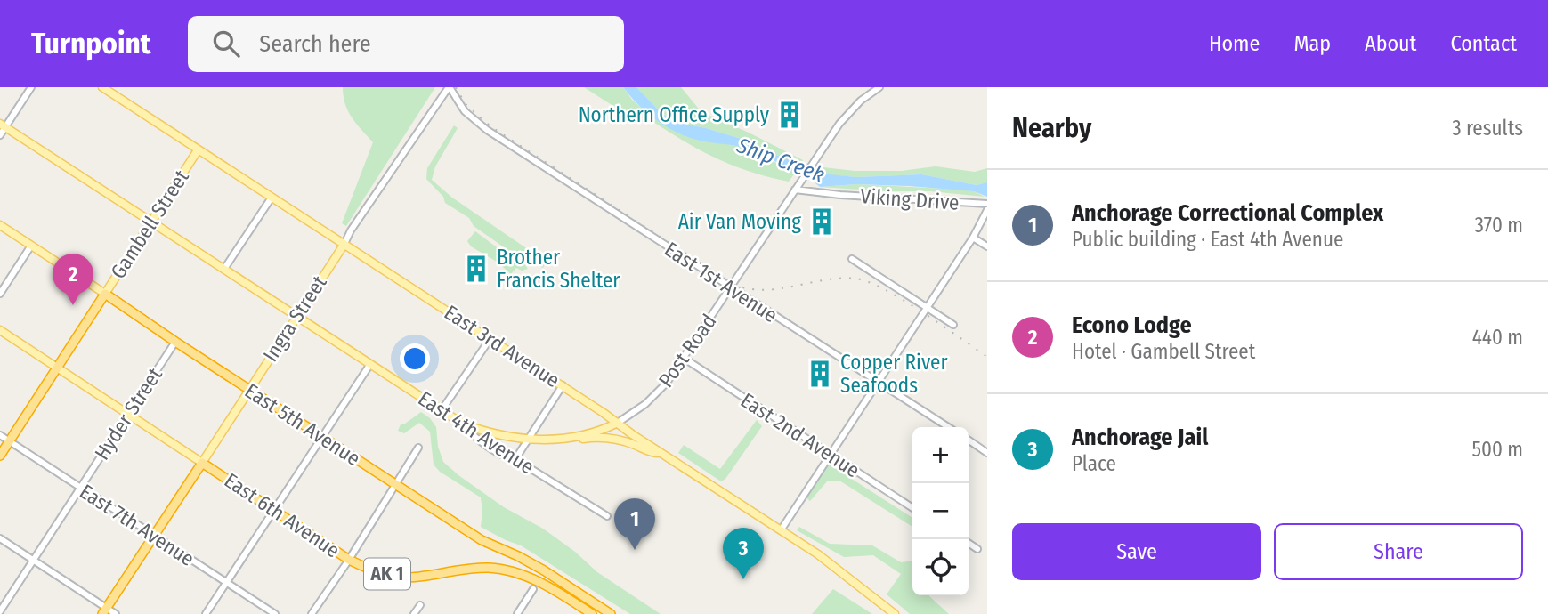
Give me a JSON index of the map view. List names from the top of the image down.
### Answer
{
  "streets": {
    "highway": [
      "Gambell Street",
      "Ingra Street",
      "East 5th Avenue",
      "East 6th Avenue",
      "AK 1"
    ],
    "main road": ["East 3rd Avenue", "Post Road", "East 4th Avenue"],
    "street": [
      "Viking Drive",
      "East 1st Avenue",
      "Hyder Street",
      "East 2nd Avenue",
      "East 7th Avenue"
    ]
  },
  "crossings": [
    ["Viking Drive", "Post Road"],
    ["Gambell Street", "East 3rd Avenue"],
    ["Gambell Street", "East 5th Avenue"],
    ["Gambell Street", "East 4th Avenue"],
    ["Gambell Street", "East 6th Avenue"],
    ["Gambell Street", "East 7th Avenue"],
    ["East 1st Avenue", "Ingra Street"],
    ["East 1st Avenue", "Post Road"],
    ["Ingra Street", "East 3rd Avenue"],
    ["Ingra Street", "East 5th Avenue"],
    ["Ingra Street", "East 4th Avenue"],
    ["Ingra Street", "East 6th Avenue"],
    ["Ingra Street", "East 7th Avenue"],
    ["East 3rd Avenue", "Post Road"],
    ["Post Road", "East 4th Avenue"],
    ["Post Road", "East 2nd Avenue"],
    ["Hyder Street", "East 5th Avenue"],
    ["Hyder Street", "East 6th Avenue"],
    ["Hyder Street", "East 7th Avenue"]
  ],
  "water": ["Ship Creek"],
  "places": {
    "building": [
      "Northern Office Supply",
      "Air Van Moving",
      "Brother Francis Shelter",
      "Copper River Seafoods"
    ]
  },
  "page": {
    "header": "Turnpoint",
    "search": "Search here",
    "nav": [
      "Home",
      "Map",
      "About",
      "Contact"
    ],
    "heading": ["Nearby", "3 results"],
    "list": [
      {
        "mark": "1",
        "name": "Anchorage Correctional Complex",
        "note": "Public building · East 4th Avenue",
        "value": "370 m"
      },
      {
        "mark": "2",
        "name": "Econo Lodge",
        "note": "Hotel · Gambell Street",
        "value": "440 m"
      },
      {
        "mark": "3",
        "name": "Anchorage Jail",
        "note": "Place",
        "value": "500 m"
      }
    ],
    "pins": ["2", "1", "3"],
    "map_buttons": ["+", "−"],
    "buttons": ["Save", "Share"]
  }
}
